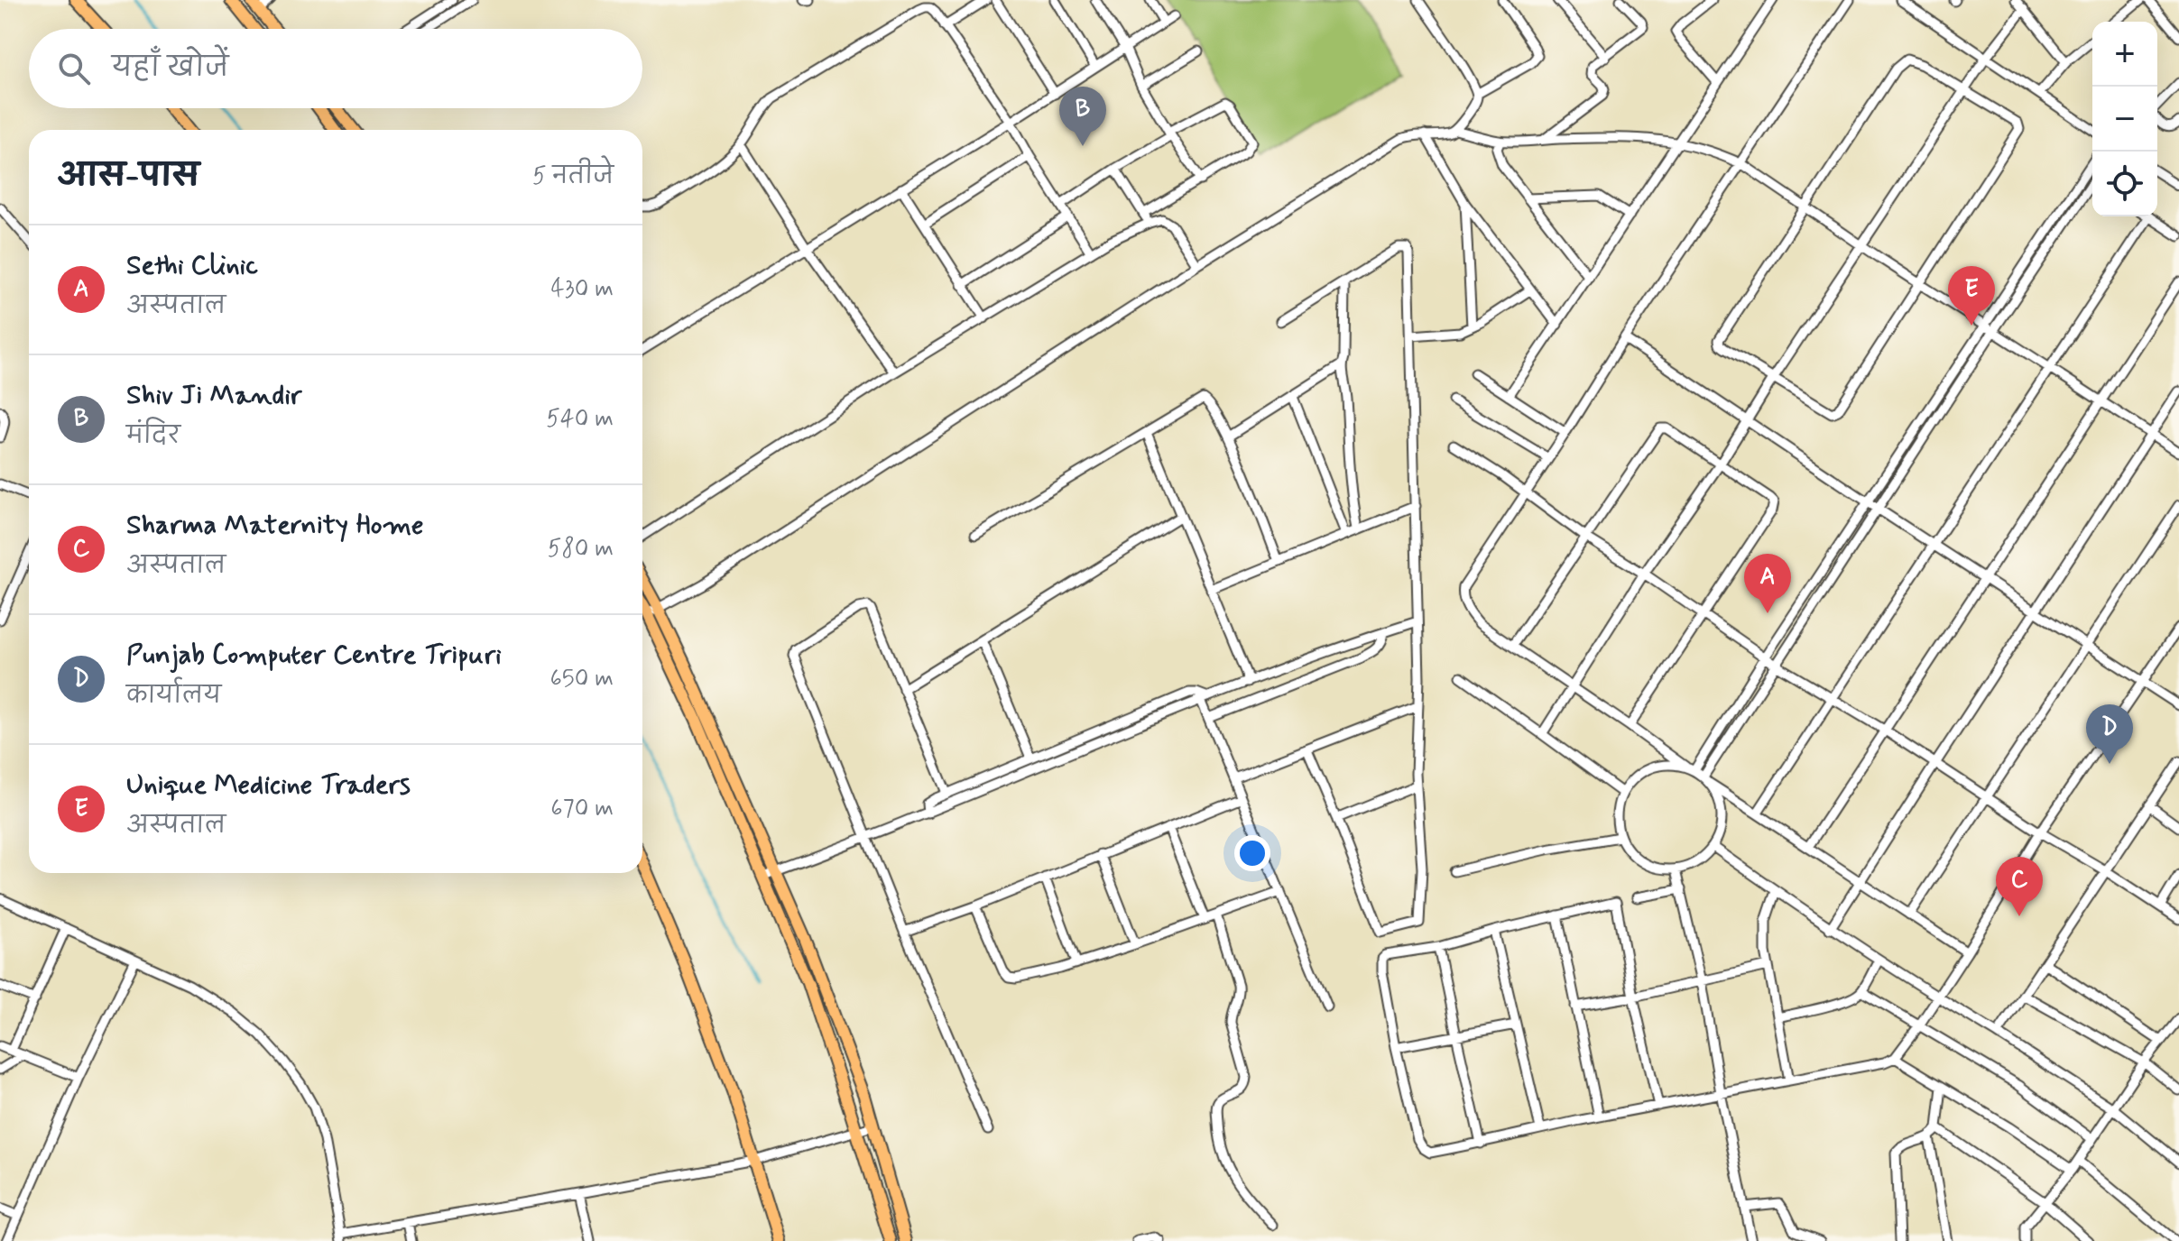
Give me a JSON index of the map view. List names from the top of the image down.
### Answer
{
  "page": {
    "map_buttons": ["+", "−"],
    "search": "यहाँ खोजें",
    "pins": [
      "B",
      "E",
      "A",
      "D",
      "C"
    ],
    "heading": ["आस-पास", "5 नतीजे"],
    "list": [
      {
        "mark": "A",
        "name": "Sethi Clinic",
        "note": "अस्पताल",
        "value": "430 m"
      },
      {
        "mark": "B",
        "name": "Shiv Ji Mandir",
        "note": "मंदिर",
        "value": "540 m"
      },
      {
        "mark": "C",
        "name": "Sharma Maternity Home",
        "note": "अस्पताल",
        "value": "580 m"
      },
      {
        "mark": "D",
        "name": "Punjab Computer Centre Tripuri",
        "note": "कार्यालय",
        "value": "650 m"
      },
      {
        "mark": "E",
        "name": "Unique Medicine Traders",
        "note": "अस्पताल",
        "value": "670 m"
      }
    ]
  }
}
